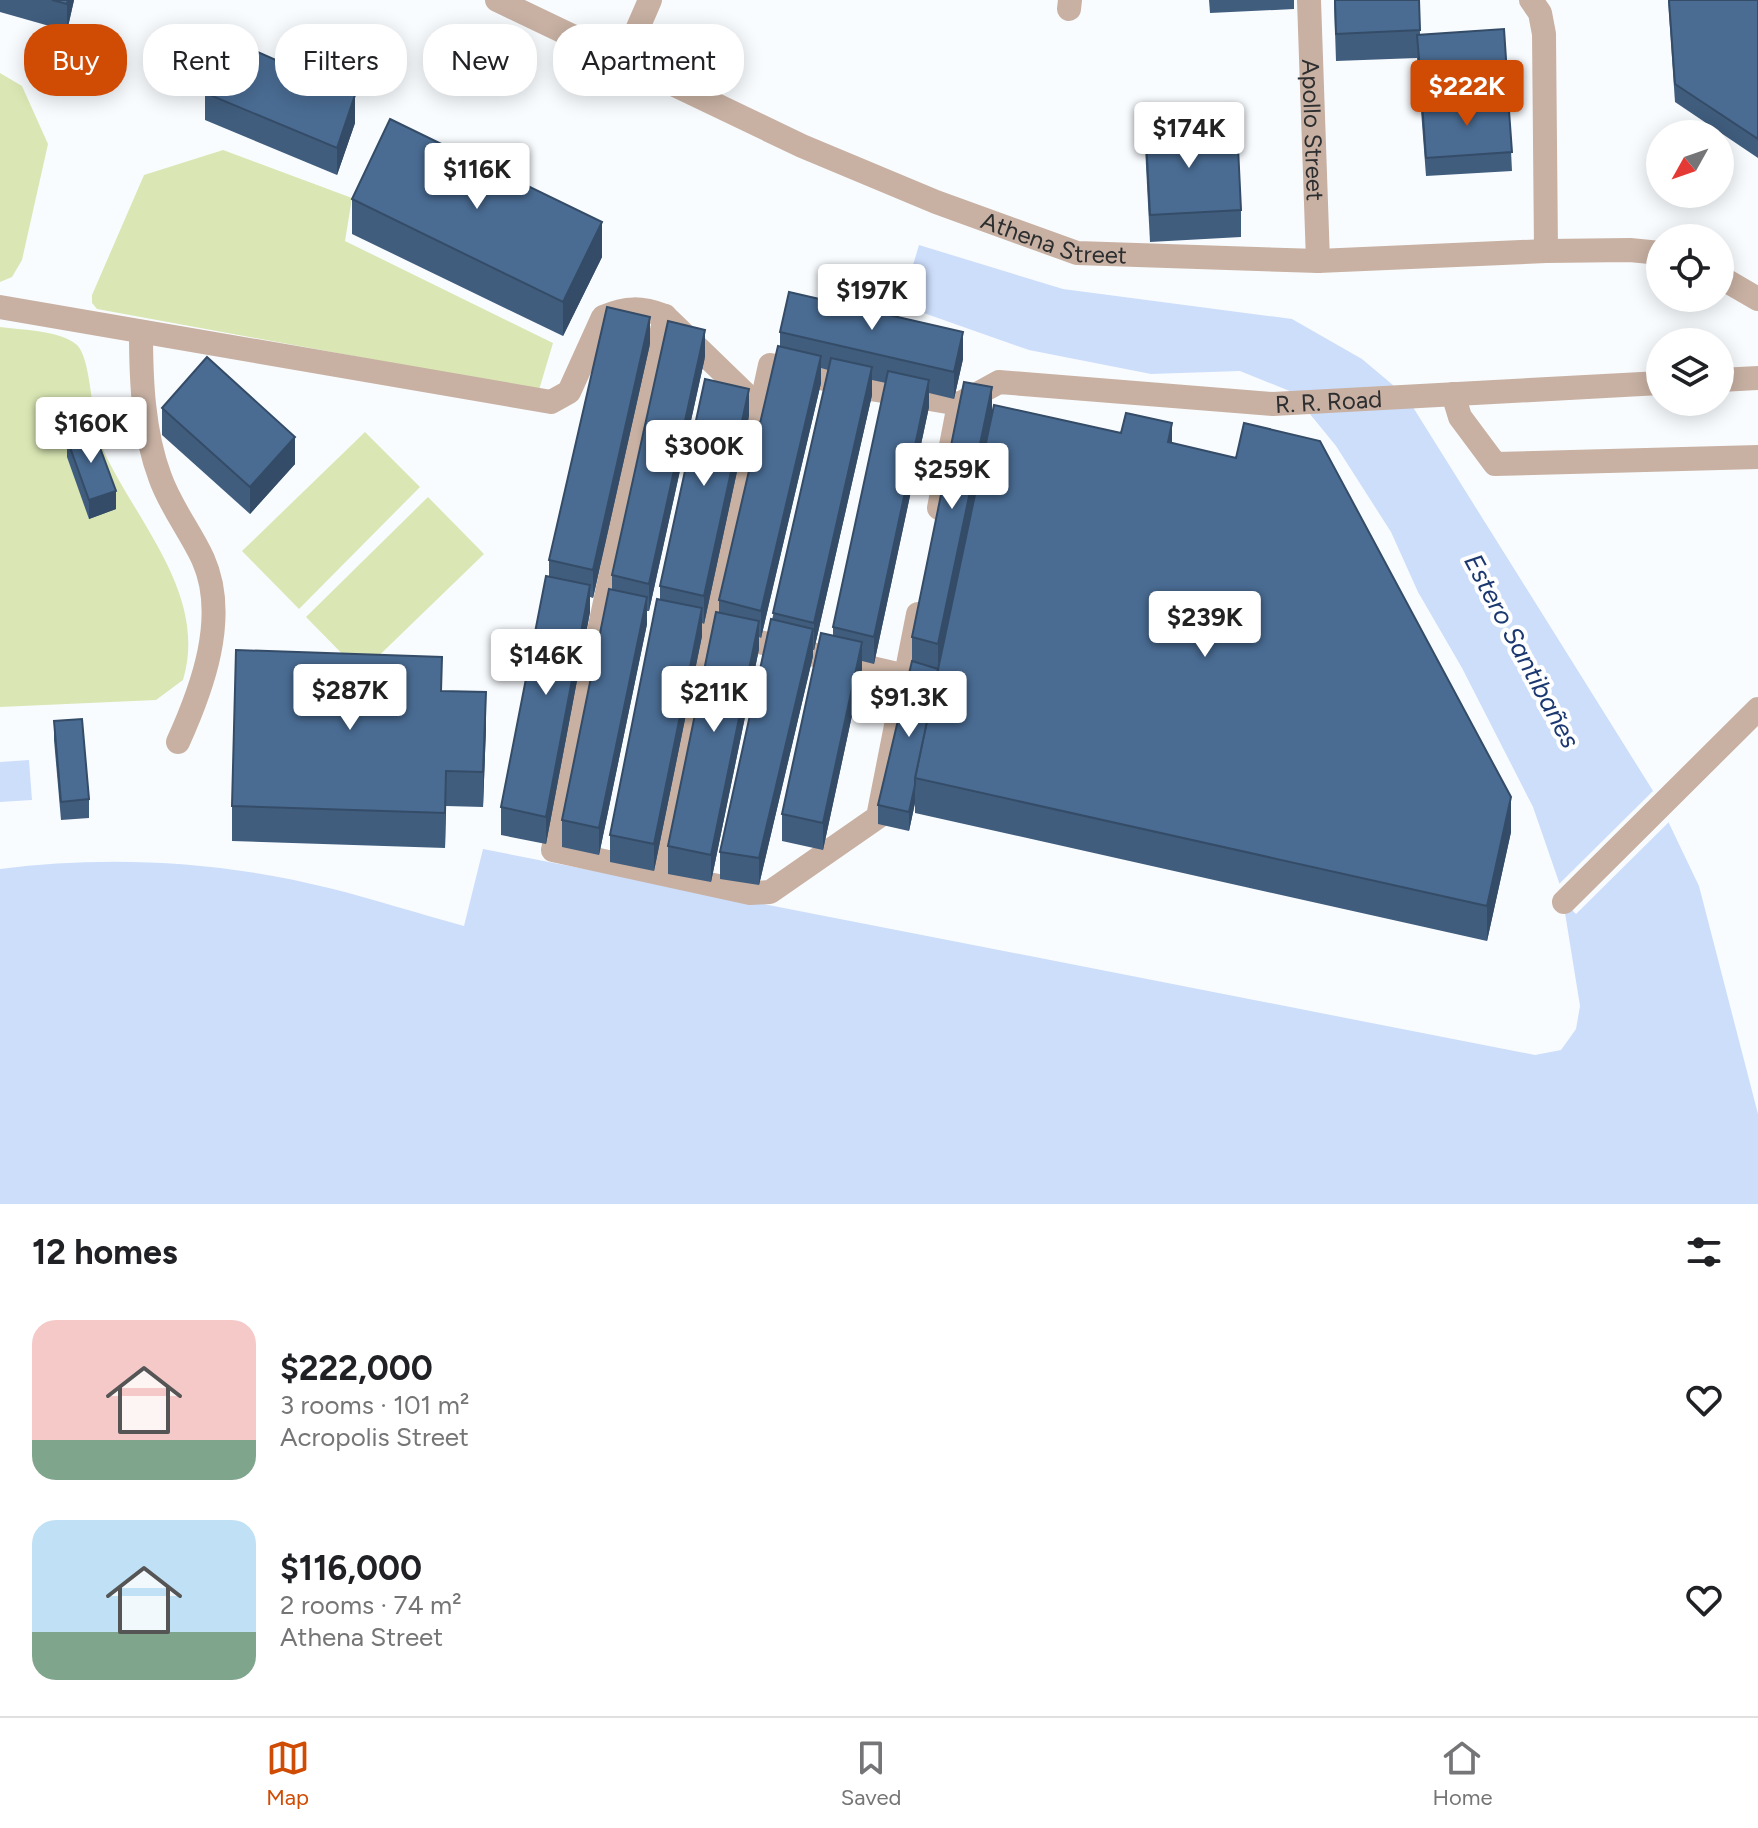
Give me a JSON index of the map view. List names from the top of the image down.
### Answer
{
  "streets": {
    "street": ["Apollo Street", "Athena Street", "R. R. Road"]
  },
  "crossings": [
    ["Apollo Street", "Athena Street"]
  ],
  "water": ["Estero Santibañes"],
  "north": "bottom left",
  "page": {
    "chip": [
      "Buy",
      "Rent",
      "Filters",
      "New",
      "Apartment"
    ],
    "price": [
      "$222K",
      "$174K",
      "$116K",
      "$197K",
      "$160K",
      "$300K",
      "$259K",
      "$239K",
      "$146K",
      "$287K",
      "$211K",
      "$91.3K"
    ],
    "heading": "12 homes",
    "list": [
      {
        "name": "$222,000",
        "note": "3 rooms · 101 m² · Acropolis Street"
      },
      {
        "name": "$116,000",
        "note": "2 rooms · 74 m² · Athena Street"
      }
    ],
    "tabs": ["Map", "Saved", "Home"]
  }
}
